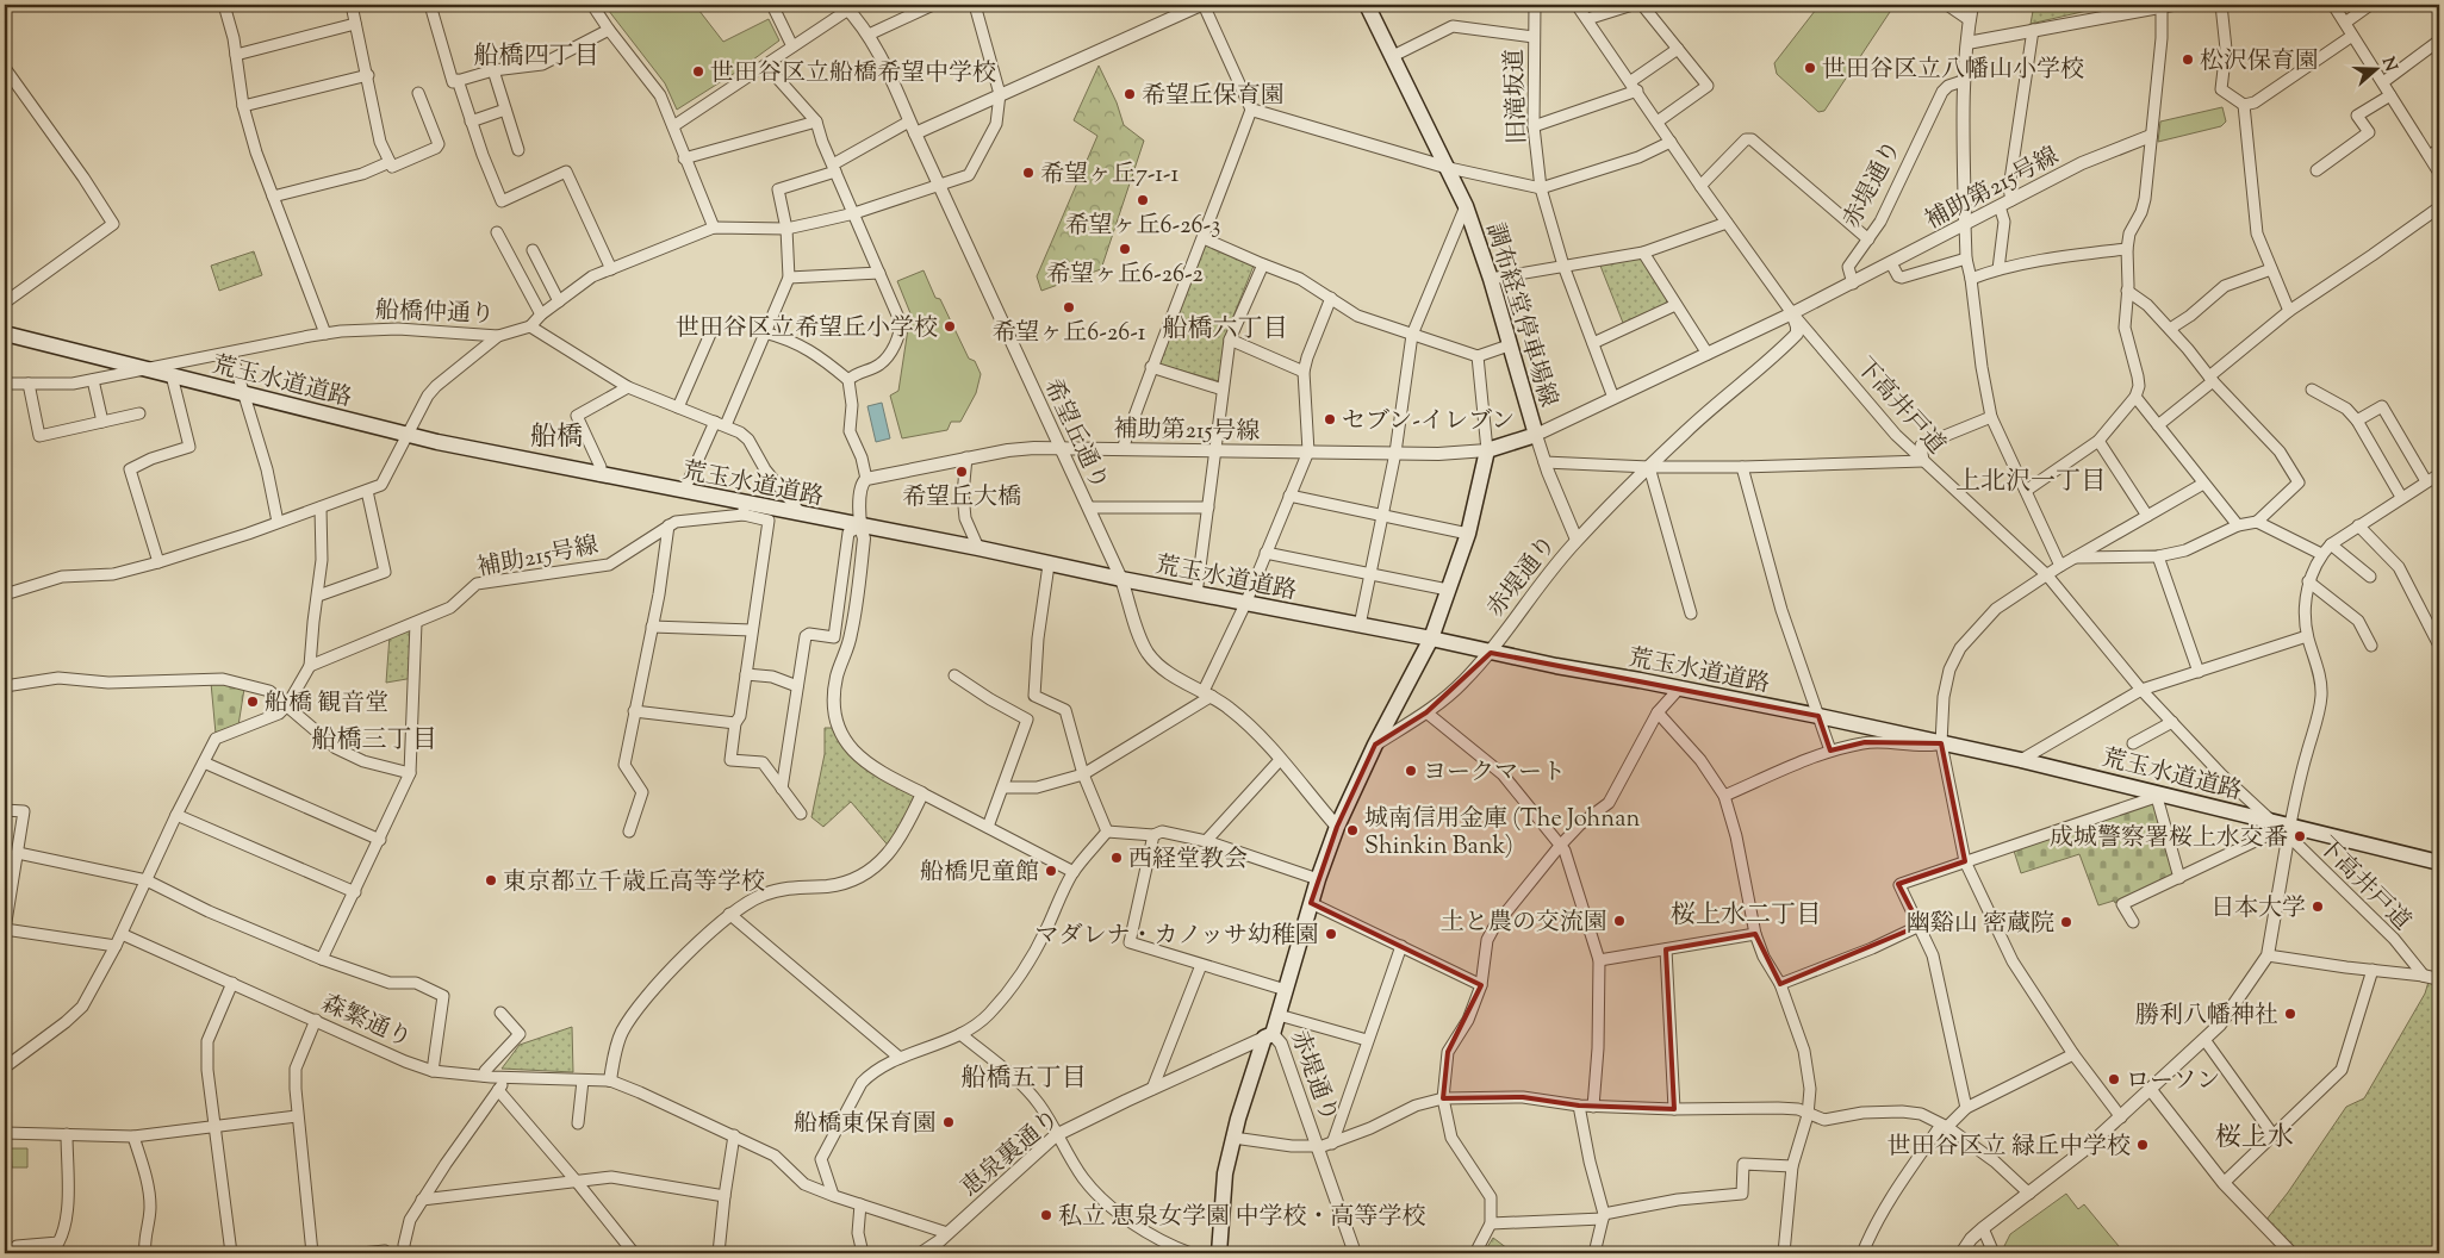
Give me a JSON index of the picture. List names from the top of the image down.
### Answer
{
  "streets": {
    "main road": ["赤堤通り", "調布経堂停車場線", "荒玉水道道路"],
    "street": [
      "旧滝坂道",
      "補助第215号線",
      "船橋仲通り",
      "下高井戸道",
      "希望丘通り",
      "補助215号線",
      "森繁通り",
      "恵泉裏通り"
    ]
  },
  "crossings": [
    ["赤堤通り", "補助第215号線"],
    ["赤堤通り", "荒玉水道道路"],
    ["赤堤通り", "下高井戸道"],
    ["赤堤通り", "希望丘通り"],
    ["赤堤通り", "恵泉裏通り"],
    ["補助第215号線", "調布経堂停車場線"],
    ["補助第215号線", "希望丘通り"],
    ["船橋仲通り", "荒玉水道道路"],
    ["荒玉水道道路", "下高井戸道"],
    ["荒玉水道道路", "希望丘通り"],
    ["荒玉水道道路", "補助215号線"]
  ],
  "districts": [
    "船橋四丁目",
    "船橋六丁目",
    "船橋",
    "上北沢一丁目",
    "船橋三丁目",
    "桜上水二丁目",
    "船橋五丁目",
    "桜上水"
  ],
  "places": [
    "松沢保育園",
    "世田谷区立八幡山小学校",
    "世田谷区立船橋希望中学校",
    "希望丘保育園",
    "希望ヶ丘7-1-1",
    "希望ヶ丘6-26-3",
    "希望ヶ丘6-26-2",
    "希望ヶ丘6-26-1",
    "世田谷区立希望丘小学校",
    "セブン-イレブン",
    "希望丘大橋",
    "船橋 観音堂",
    "ヨークマート",
    "城南信用金庫 (The Johnan Shinkin Bank)",
    "成城警察署桜上水交番",
    "西経堂教会",
    "船橋児童館",
    "東京都立千歳丘高等学校",
    "日本大学",
    "土と農の交流園",
    "幽谿山 密蔵院",
    "マダレナ・カノッサ幼稚園",
    "勝利八幡神社",
    "ローソン",
    "船橋東保育園",
    "世田谷区立 緑丘中学校",
    "私立 恵泉女学園 中学校・高等学校"
  ],
  "north": "right"
}
